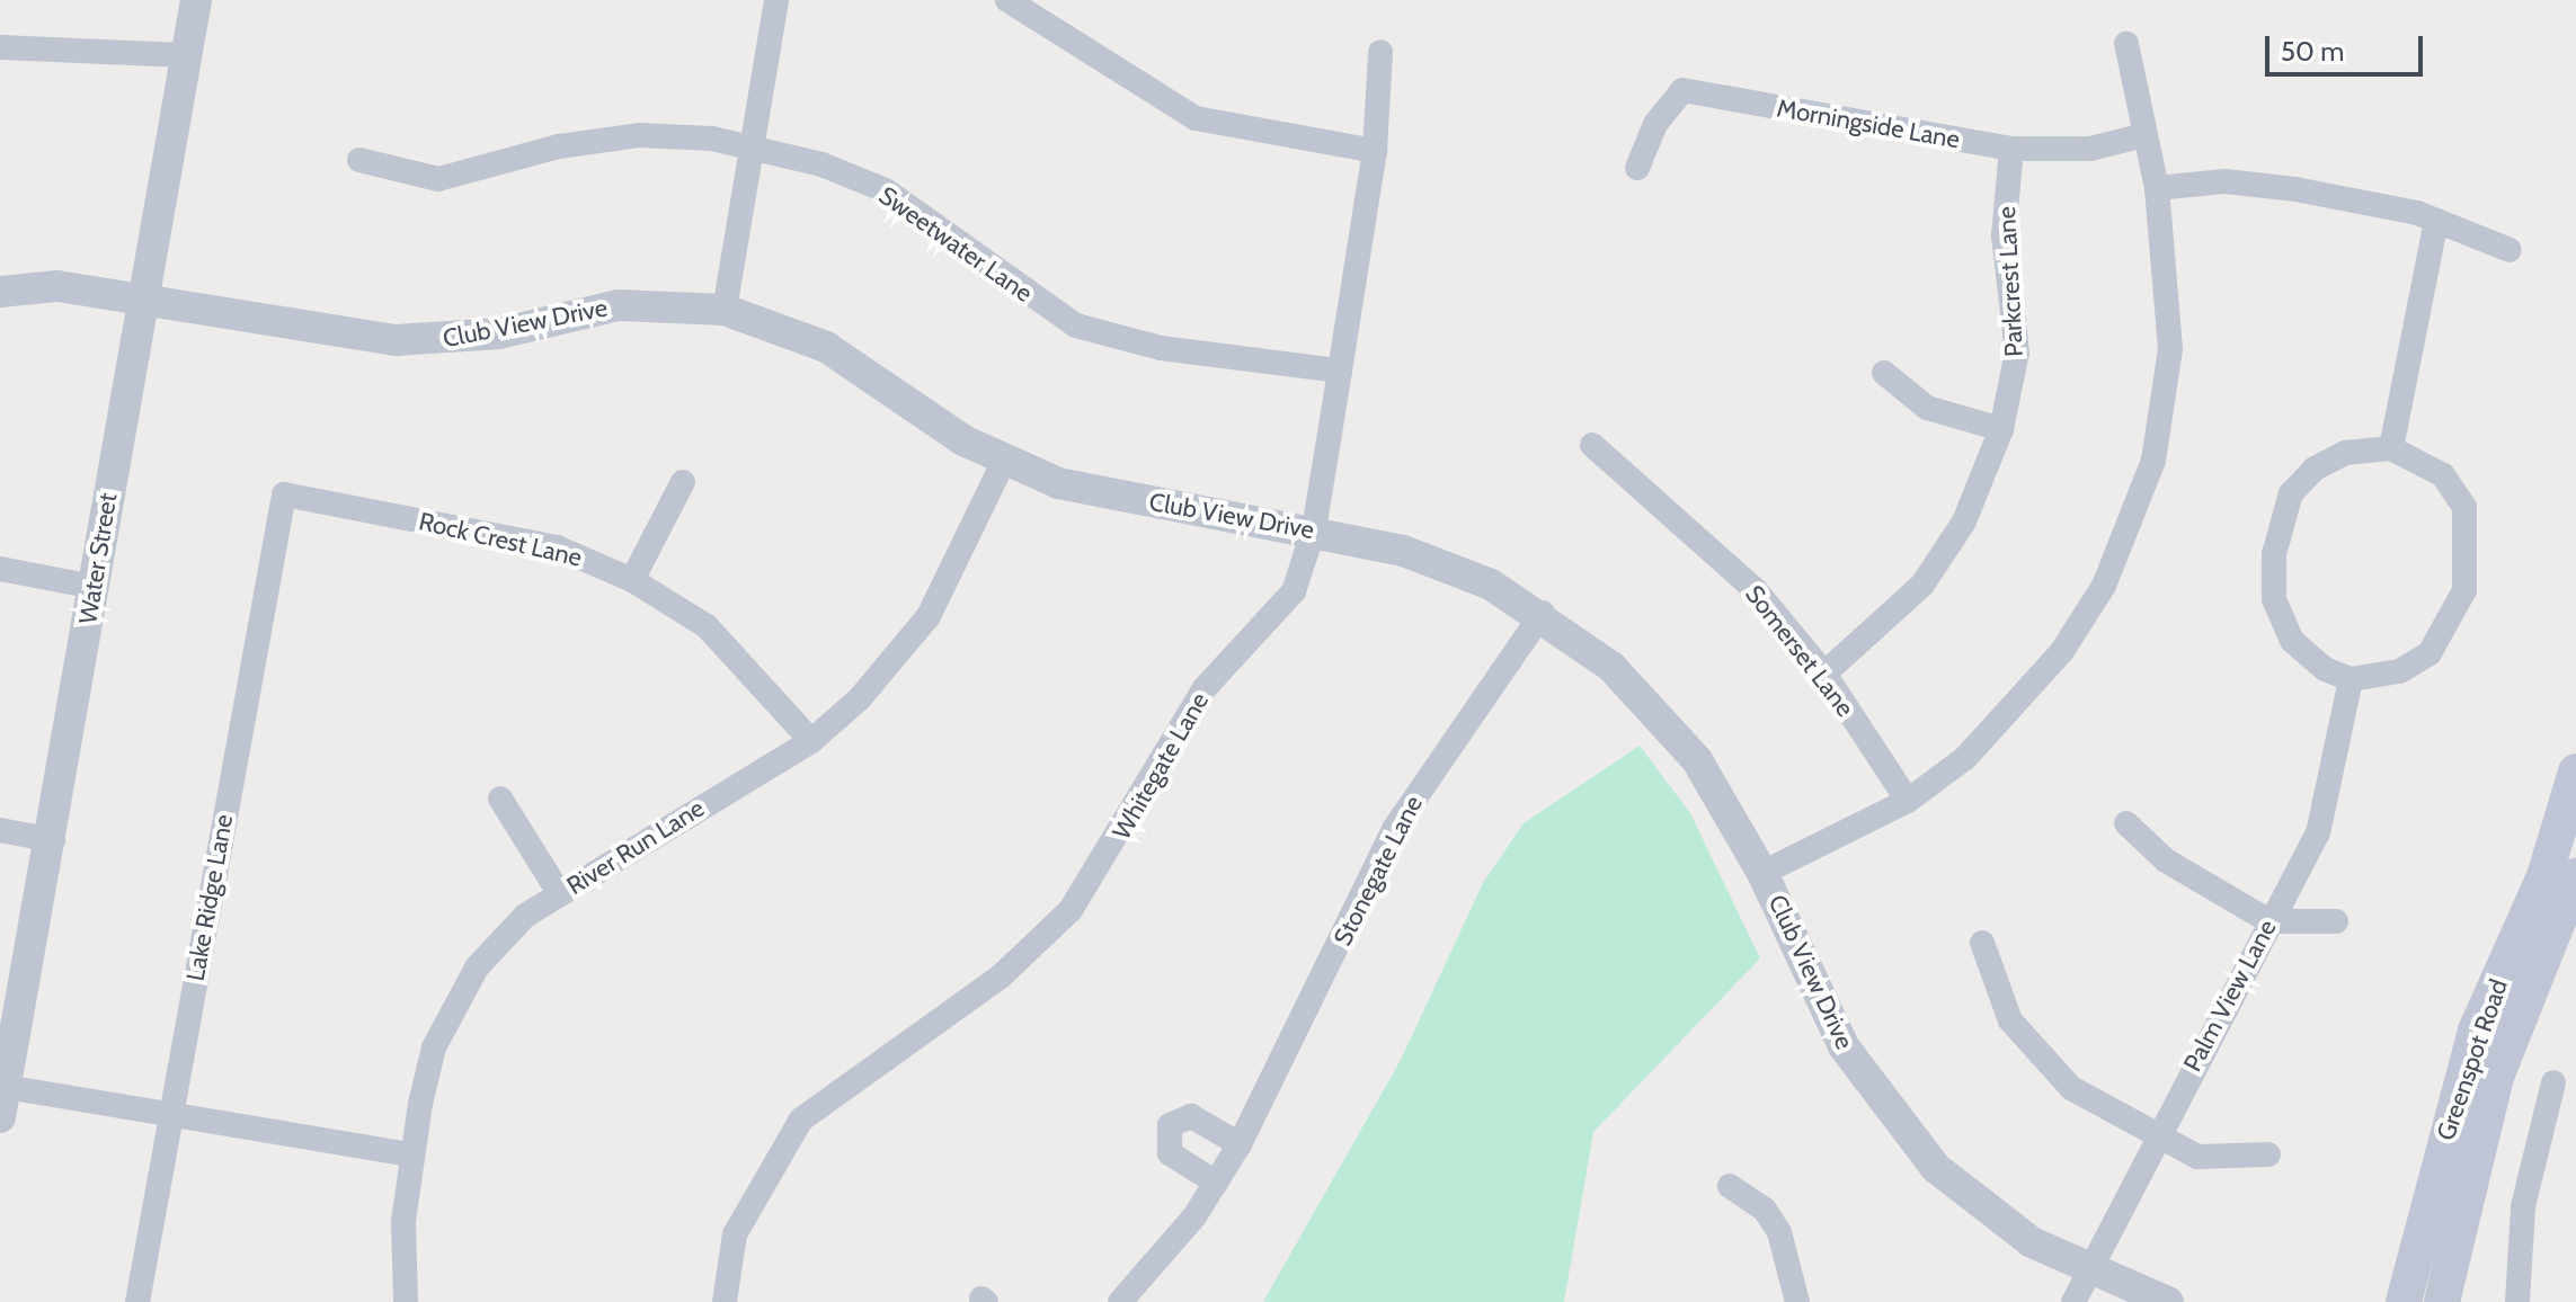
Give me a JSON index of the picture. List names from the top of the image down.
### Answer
{
  "streets": {
    "main road": ["Greenspot Road"],
    "street": [
      "Morningside Lane",
      "Sweetwater Lane",
      "Parkcrest Lane",
      "Club View Drive",
      "Rock Crest Lane",
      "Water Street",
      "Somerset Lane",
      "Whitegate Lane",
      "River Run Lane",
      "Stonegate Lane",
      "Lake Ridge Lane",
      "Palm View Lane"
    ]
  },
  "crossings": [
    ["Morningside Lane", "Parkcrest Lane"],
    ["Sweetwater Lane", "Whitegate Lane"],
    ["Parkcrest Lane", "Somerset Lane"],
    ["Club View Drive", "Water Street"],
    ["Club View Drive", "Whitegate Lane"],
    ["Club View Drive", "River Run Lane"],
    ["Club View Drive", "Stonegate Lane"],
    ["Club View Drive", "Palm View Lane"],
    ["Rock Crest Lane", "River Run Lane"],
    ["Rock Crest Lane", "Lake Ridge Lane"]
  ],
  "scale_bar": "50 m"
}
